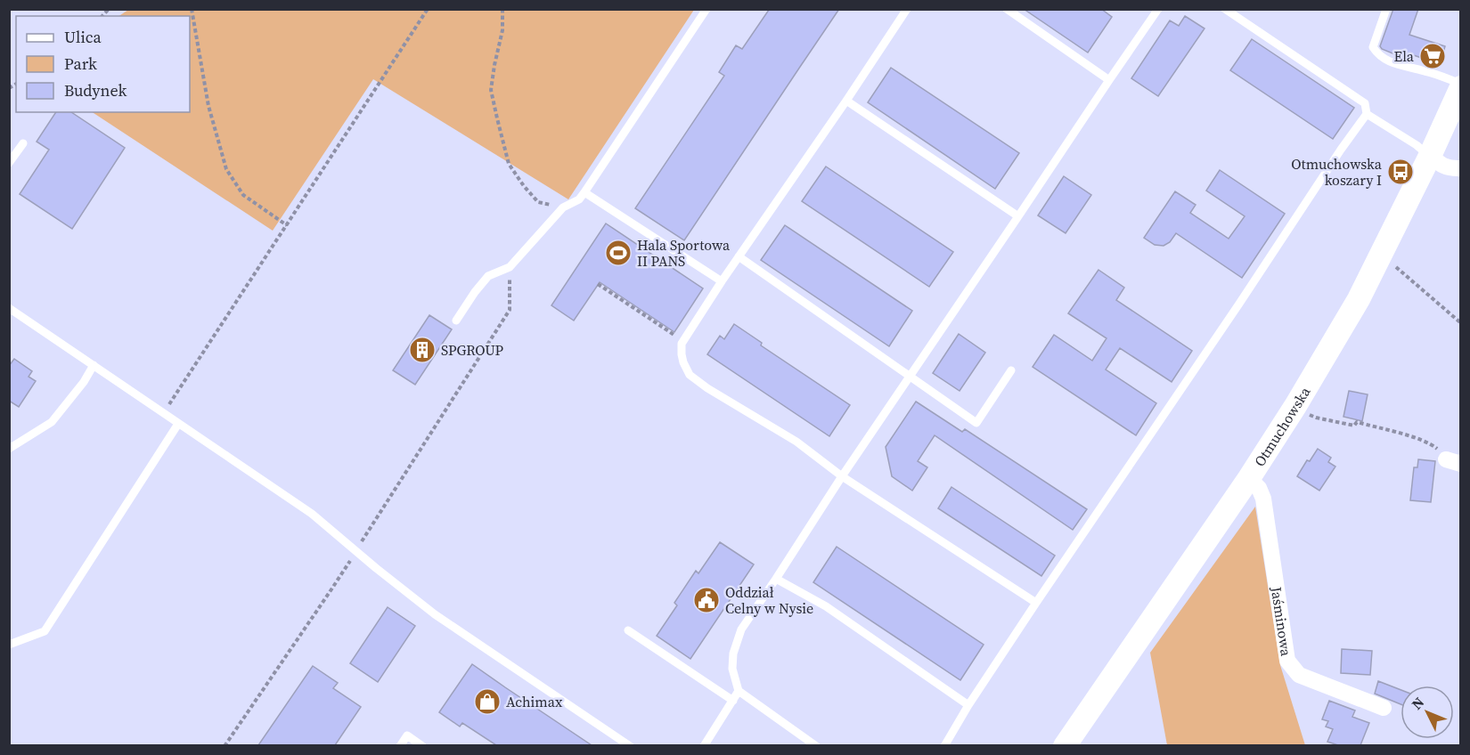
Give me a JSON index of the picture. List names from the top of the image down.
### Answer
{
  "streets": {
    "main road": ["Otmuchowska"],
    "street": ["Jaśminowa"]
  },
  "crossings": [
    ["Otmuchowska", "Jaśminowa"]
  ],
  "places": {
    "supermarket": ["Ela"],
    "bus stop": ["Otmuchowska koszary I"],
    "sports": ["Hala Sportowa II PANS"],
    "building": ["SPGROUP"],
    "public building": ["Oddział Celny w Nysie"],
    "shop": ["Achimax"]
  },
  "legend": ["Ulica", "Park", "Budynek"],
  "north": "top left"
}
